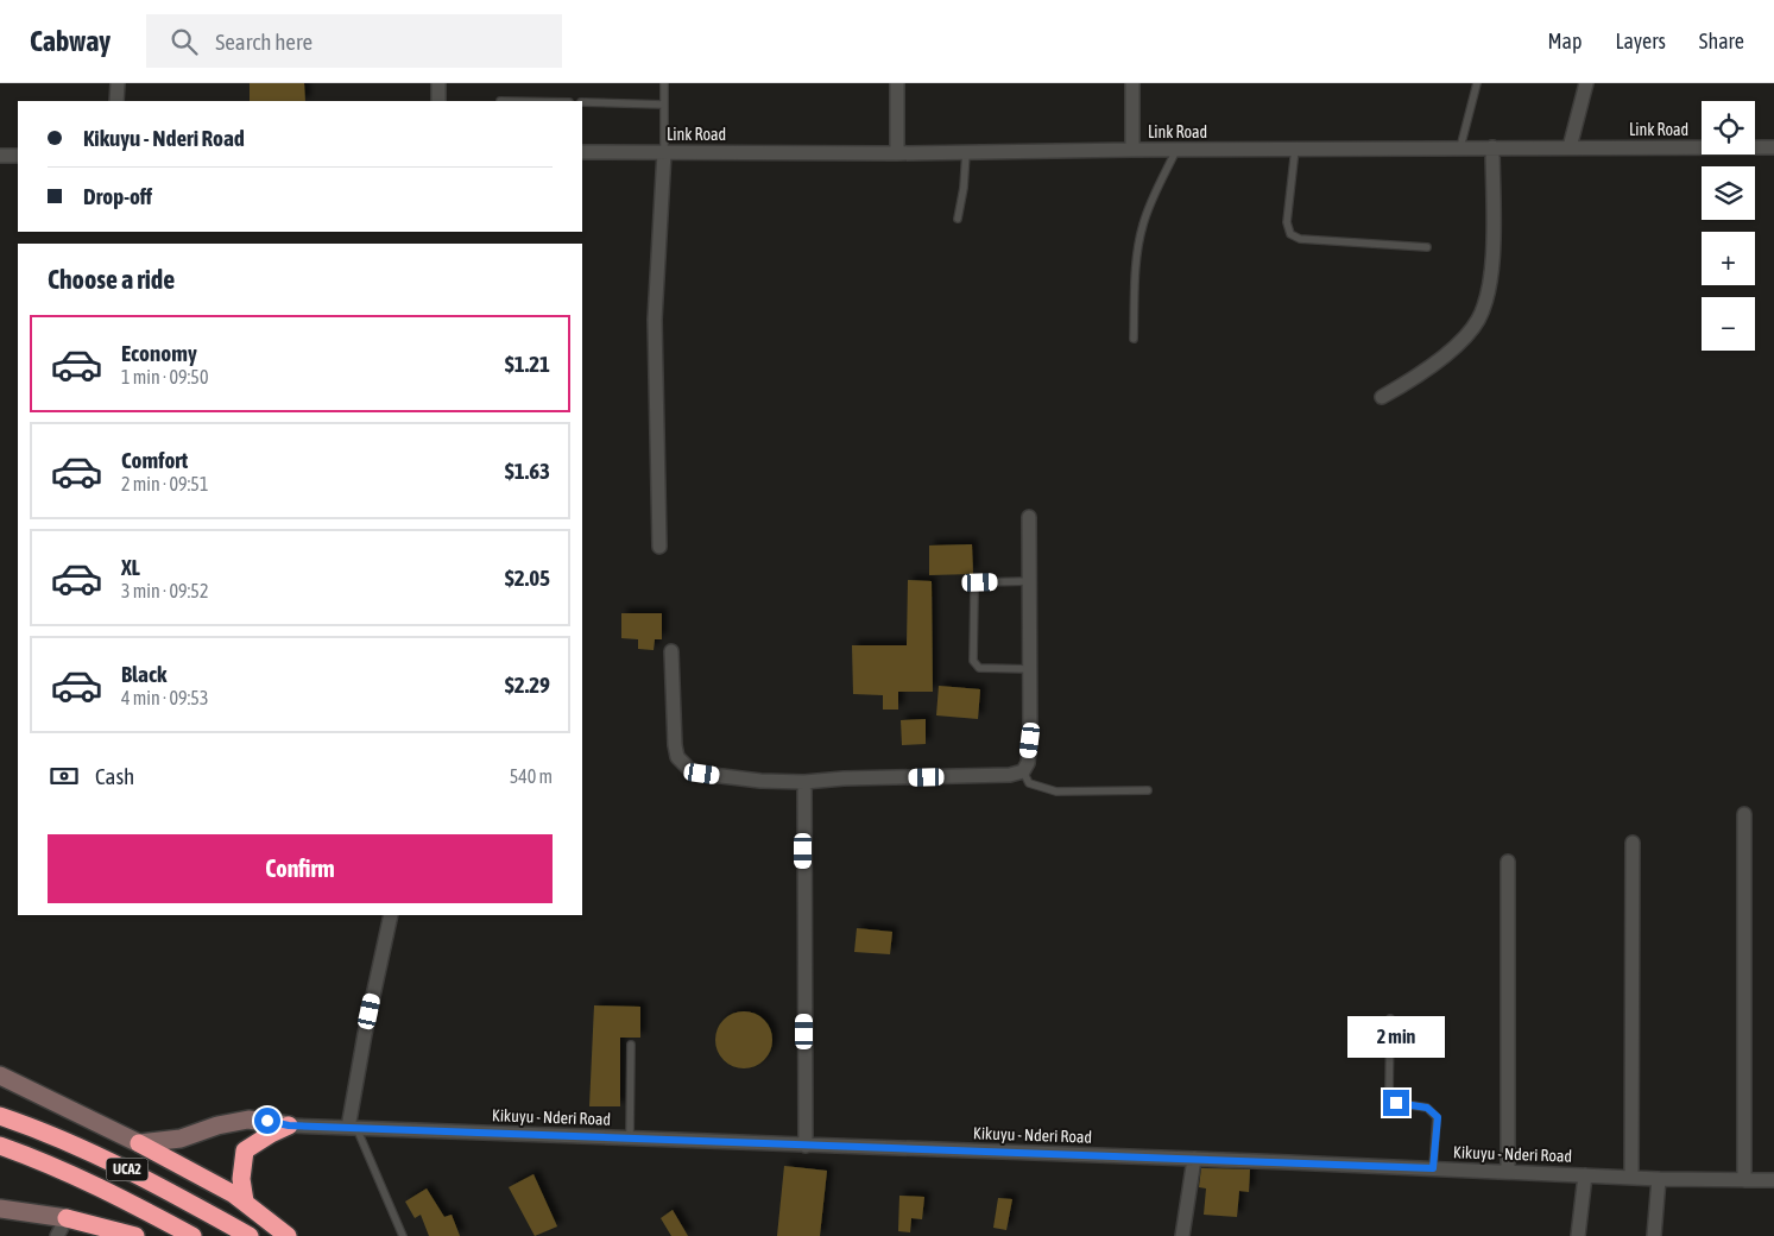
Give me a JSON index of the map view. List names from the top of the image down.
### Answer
{
  "streets": {
    "highway": ["UCA2"],
    "street": ["Link Road", "Kikuyu - Nderi Road"]
  },
  "page": {
    "header": "Cabway",
    "search": "Search here",
    "nav": ["Map", "Layers", "Share"],
    "map_buttons": ["+", "−"],
    "banner": ["Kikuyu - Nderi Road", "Drop-off"],
    "heading": "Choose a ride",
    "list": [
      {
        "name": "Economy",
        "note": "1 min · 09:50",
        "value": "$1.21"
      },
      {
        "name": "Comfort",
        "note": "2 min · 09:51",
        "value": "$1.63"
      },
      {
        "name": "XL",
        "note": "3 min · 09:52",
        "value": "$2.05"
      },
      {
        "name": "Black",
        "note": "4 min · 09:53",
        "value": "$2.29"
      }
    ],
    "pay": ["Cash", "540 m"],
    "buttons": "Confirm",
    "bubble": "2 min"
  }
}
